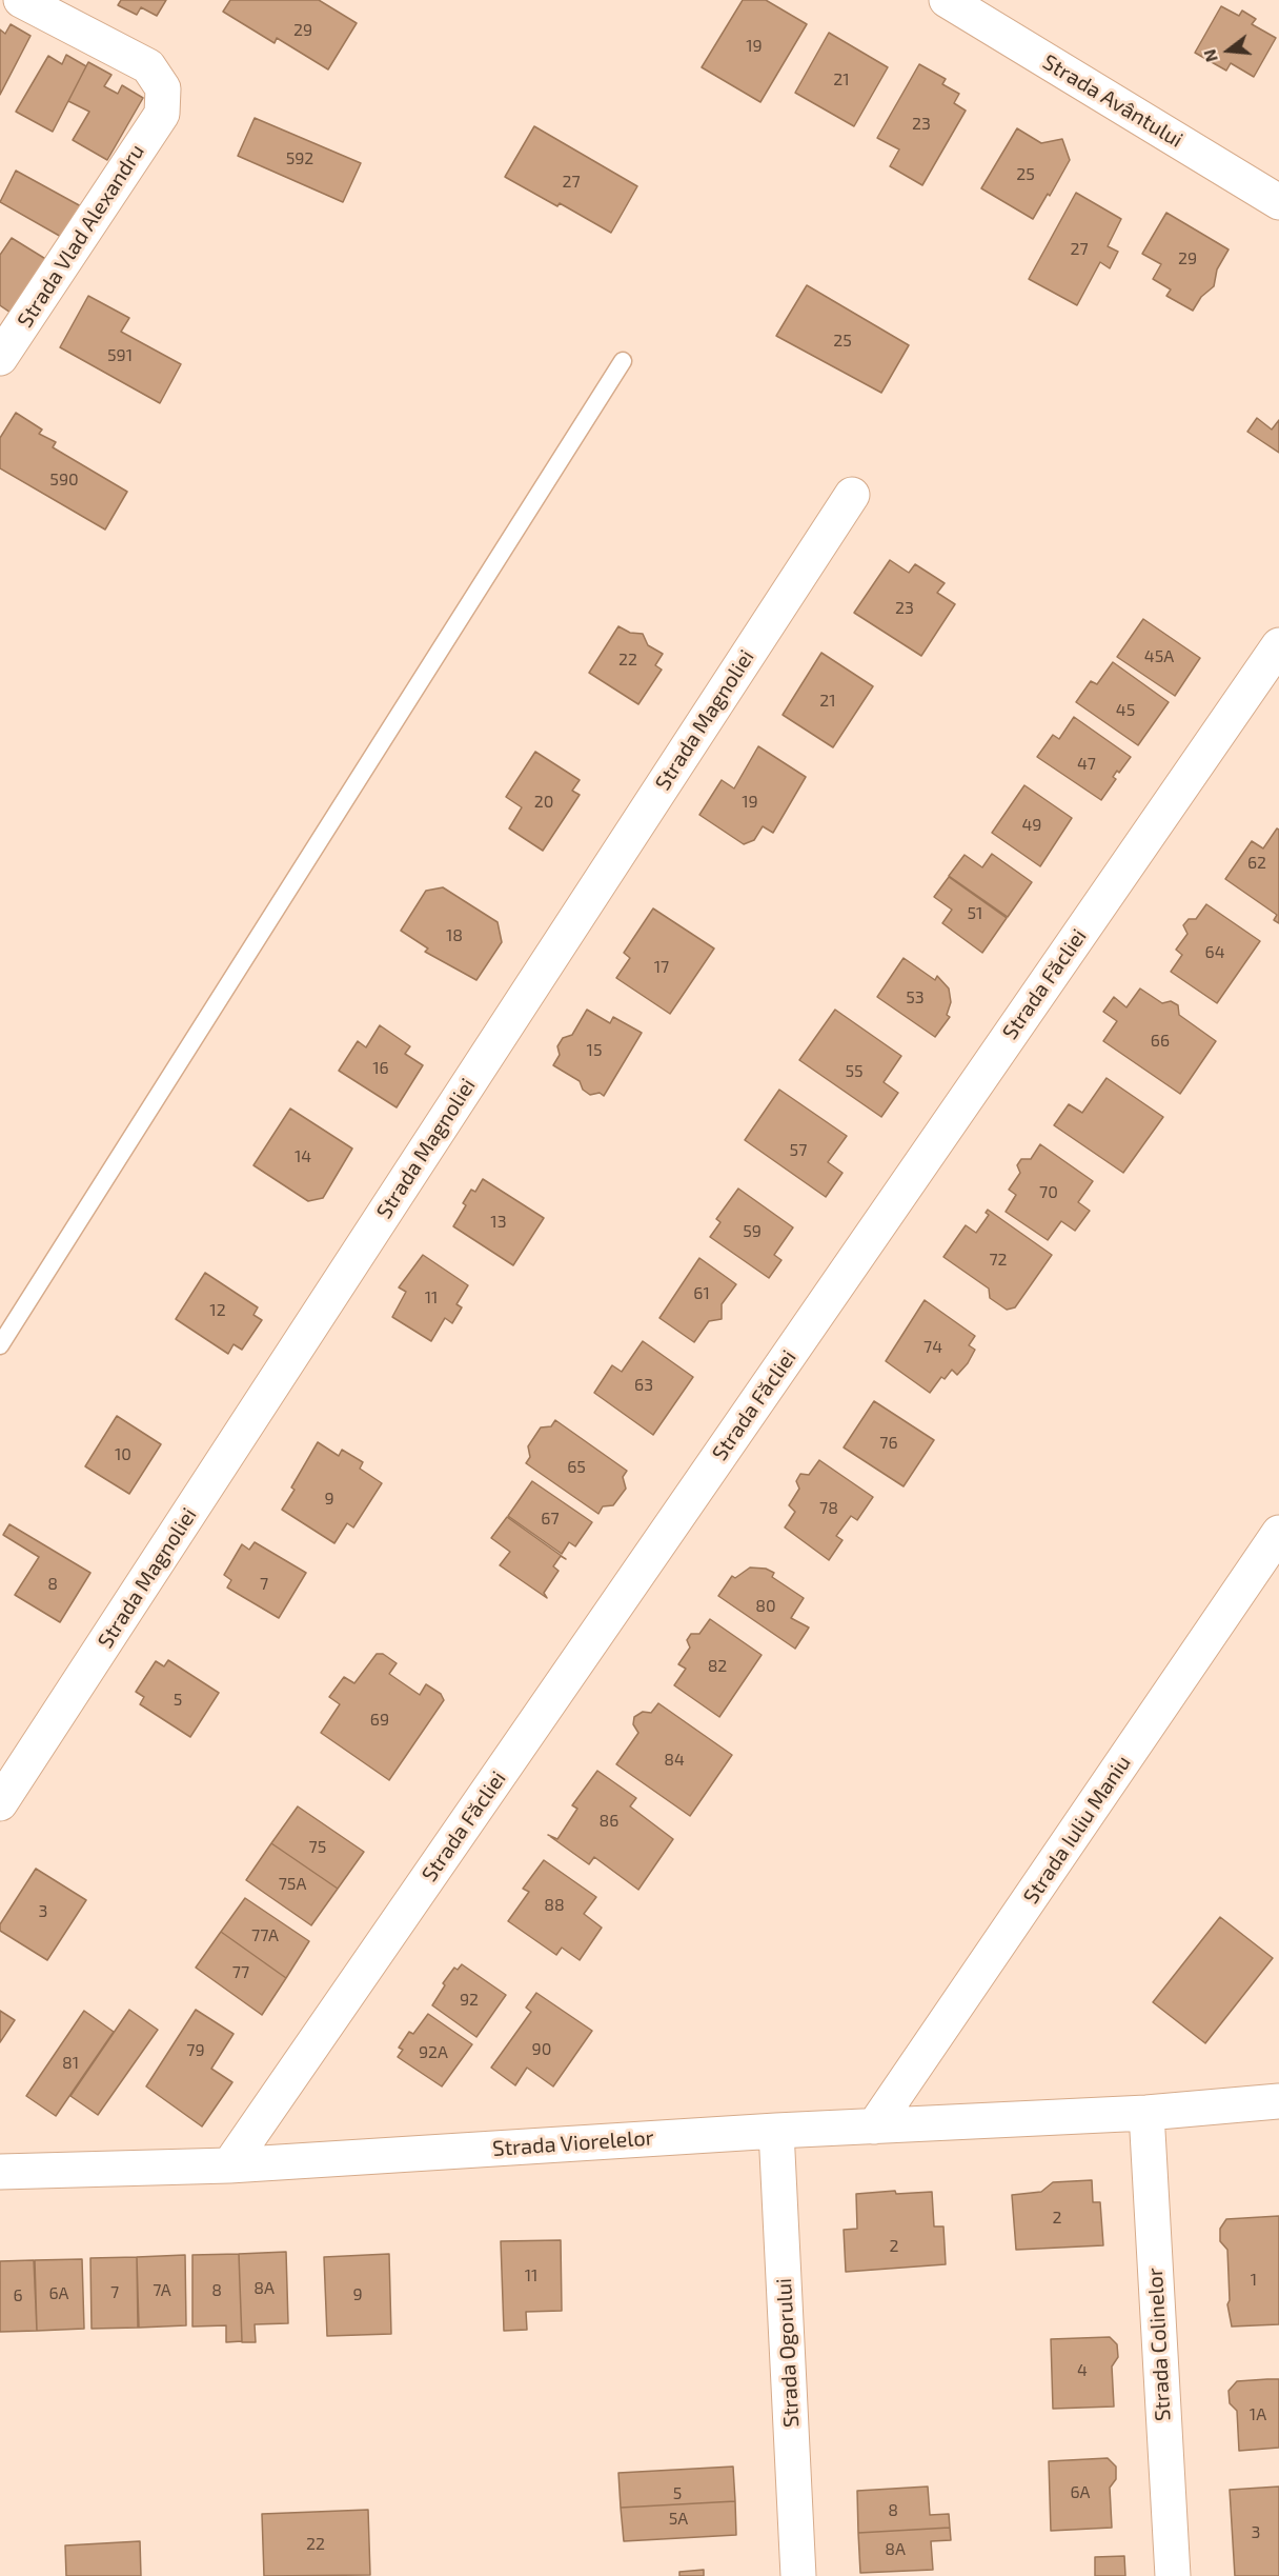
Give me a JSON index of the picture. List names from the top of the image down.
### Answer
{
  "streets": {
    "street": [
      "Strada Avântului",
      "Strada Vlad Alexandru",
      "Strada Magnoliei",
      "Strada Făcliei",
      "Strada Iuliu Maniu",
      "Strada Viorelelor",
      "Strada Colinelor",
      "Strada Ogorului"
    ]
  },
  "crossings": [
    ["Strada Făcliei", "Strada Viorelelor"],
    ["Strada Iuliu Maniu", "Strada Viorelelor"],
    ["Strada Viorelelor", "Strada Colinelor"],
    ["Strada Viorelelor", "Strada Ogorului"]
  ],
  "house_numbers": [
    "29",
    "19",
    "21",
    "23",
    "592",
    "25",
    "27",
    "27",
    "29",
    "25",
    "591",
    "590",
    "23",
    "45A",
    "22",
    "21",
    "45",
    "47",
    "20",
    "19",
    "49",
    "62",
    "51",
    "18",
    "64",
    "17",
    "53",
    "66",
    "15",
    "16",
    "55",
    "57",
    "14",
    "70",
    "13",
    "59",
    "72",
    "61",
    "11",
    "12",
    "74",
    "63",
    "76",
    "10",
    "65",
    "9",
    "78",
    "67",
    "8",
    "7",
    "80",
    "82",
    "5",
    "69",
    "84",
    "86",
    "75",
    "75A",
    "88",
    "3",
    "77A",
    "77",
    "92",
    "90",
    "79",
    "92A",
    "81",
    "2",
    "2",
    "11",
    "1",
    "8A",
    "7A",
    "8",
    "7",
    "6A",
    "9",
    "6",
    "4",
    "1A",
    "6A",
    "5",
    "8",
    "5A",
    "3",
    "22",
    "8A"
  ],
  "north": "left"
}
